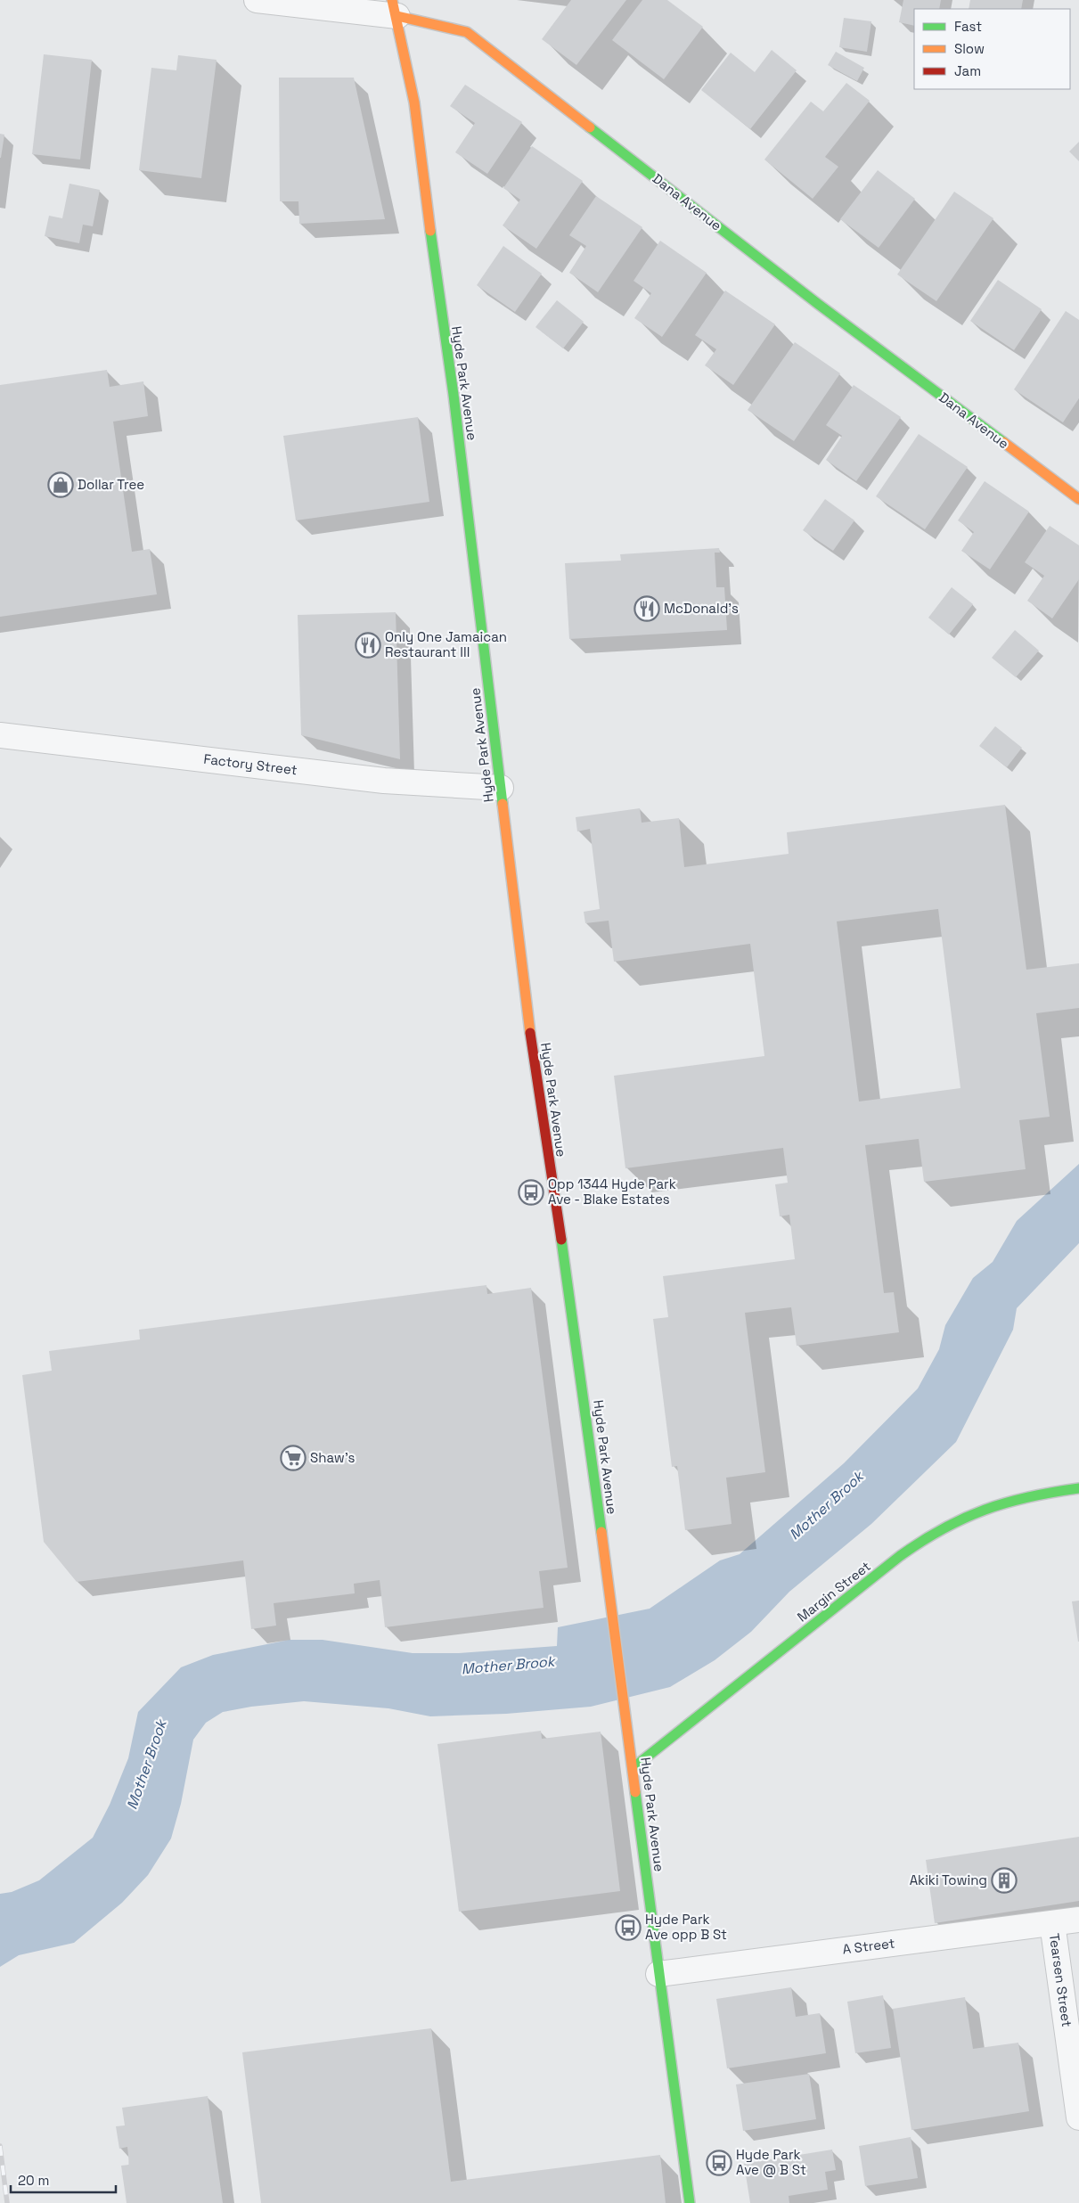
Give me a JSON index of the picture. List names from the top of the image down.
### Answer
{
  "streets": {
    "main road": ["Dana Avenue", "Hyde Park Avenue", "Margin Street"],
    "street": ["Factory Street", "A Street", "Tearsen Street"]
  },
  "crossings": [
    ["Dana Avenue", "Hyde Park Avenue"],
    ["Hyde Park Avenue", "Factory Street"],
    ["Hyde Park Avenue", "Margin Street"],
    ["Hyde Park Avenue", "A Street"],
    ["A Street", "Tearsen Street"]
  ],
  "water": ["Mother Brook"],
  "places": {
    "shop": ["Dollar Tree"],
    "restaurant": ["McDonald's", "Only One Jamaican Restaurant III"],
    "bus stop": ["Opp 1344 Hyde Park Ave - Blake Estates", "Hyde Park Ave opp B St", "Hyde Park Ave @ B St"],
    "supermarket": ["Shaw's"],
    "building": ["Akiki Towing"]
  },
  "legend": ["Fast", "Slow", "Jam"],
  "scale_bar": "20 m"
}
